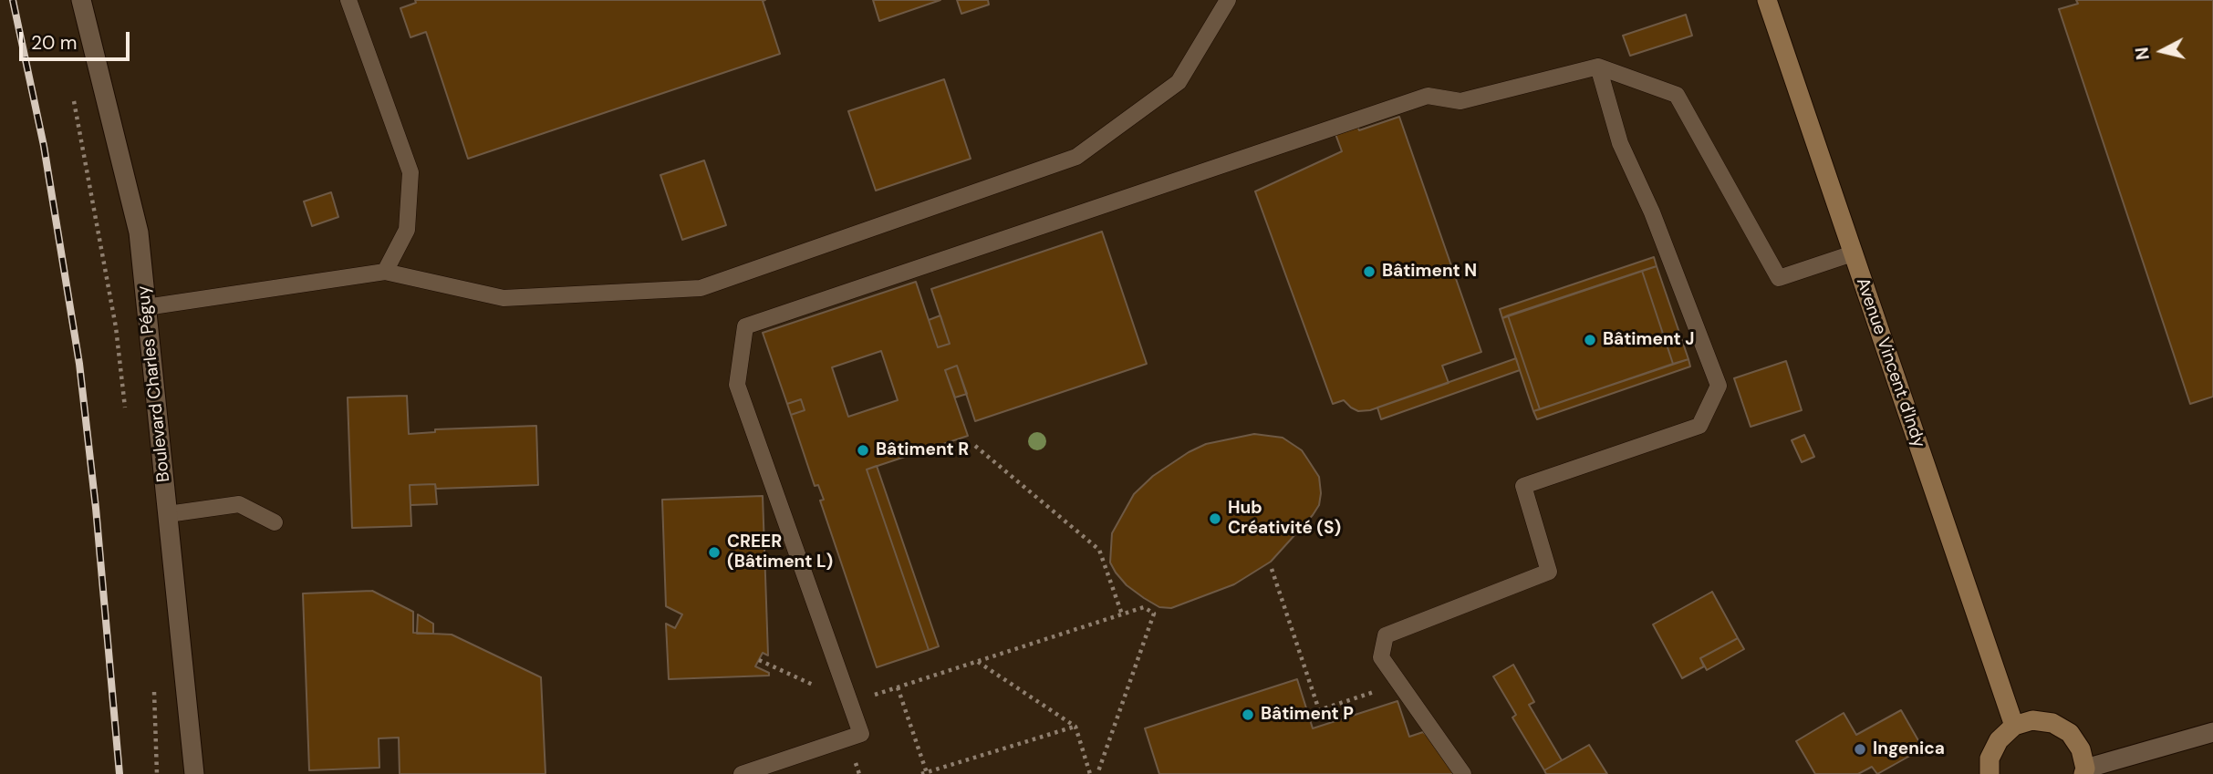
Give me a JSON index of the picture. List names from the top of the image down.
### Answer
{
  "streets": {
    "street": ["Avenue Vincent d'Indy", "Boulevard Charles Péguy"]
  },
  "places": [
    "Bâtiment N",
    "Bâtiment J",
    "Bâtiment R",
    "Hub Créativité (S)",
    "CREER (Bâtiment L)",
    "Bâtiment P",
    "Ingenica"
  ],
  "scale_bar": "20 m",
  "north": "left"
}
